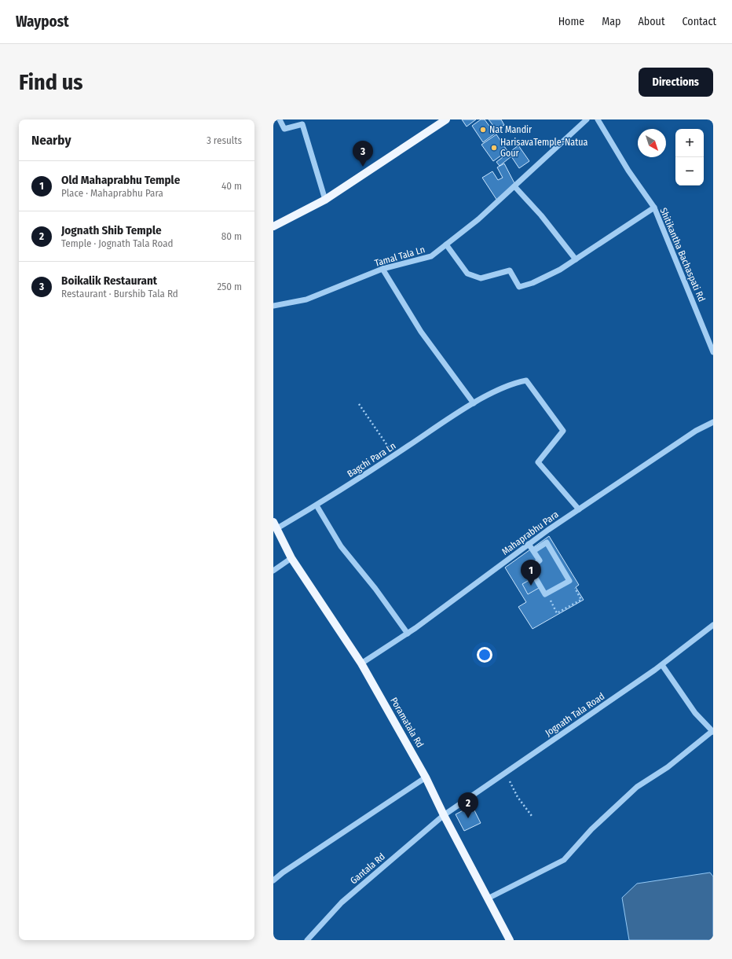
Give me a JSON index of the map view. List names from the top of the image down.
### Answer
{
  "streets": {
    "main road": ["Poramatala Rd"],
    "street": [
      "Shitikantha Bachaspati Rd",
      "Tamal Tala Ln",
      "Bagchi Para Ln",
      "Mahaprabhu Para",
      "Jognath Tala Road",
      "Gantala Rd"
    ]
  },
  "crossings": [
    ["Bagchi Para Ln", "Mahaprabhu Para"],
    ["Bagchi Para Ln", "Poramatala Rd"],
    ["Mahaprabhu Para", "Poramatala Rd"],
    ["Jognath Tala Road", "Poramatala Rd"],
    ["Jognath Tala Road", "Gantala Rd"],
    ["Poramatala Rd", "Gantala Rd"]
  ],
  "places": ["Nat Mandir", "HarisavaTemple-Natua Gour"],
  "north": "bottom right",
  "page": {
    "header": "Waypost",
    "nav": [
      "Home",
      "Map",
      "About",
      "Contact"
    ],
    "buttons": "Directions",
    "title": "Find us",
    "heading": ["Nearby", "3 results"],
    "map_buttons": ["+", "−"],
    "pins": ["3", "1", "2"],
    "list": [
      {
        "mark": "1",
        "name": "Old Mahaprabhu Temple",
        "note": "Place · Mahaprabhu Para",
        "value": "40 m"
      },
      {
        "mark": "2",
        "name": "Jognath Shib Temple",
        "note": "Temple · Jognath Tala Road",
        "value": "80 m"
      },
      {
        "mark": "3",
        "name": "Boikalik Restaurant",
        "note": "Restaurant · Burshib Tala Rd",
        "value": "250 m"
      }
    ]
  }
}
